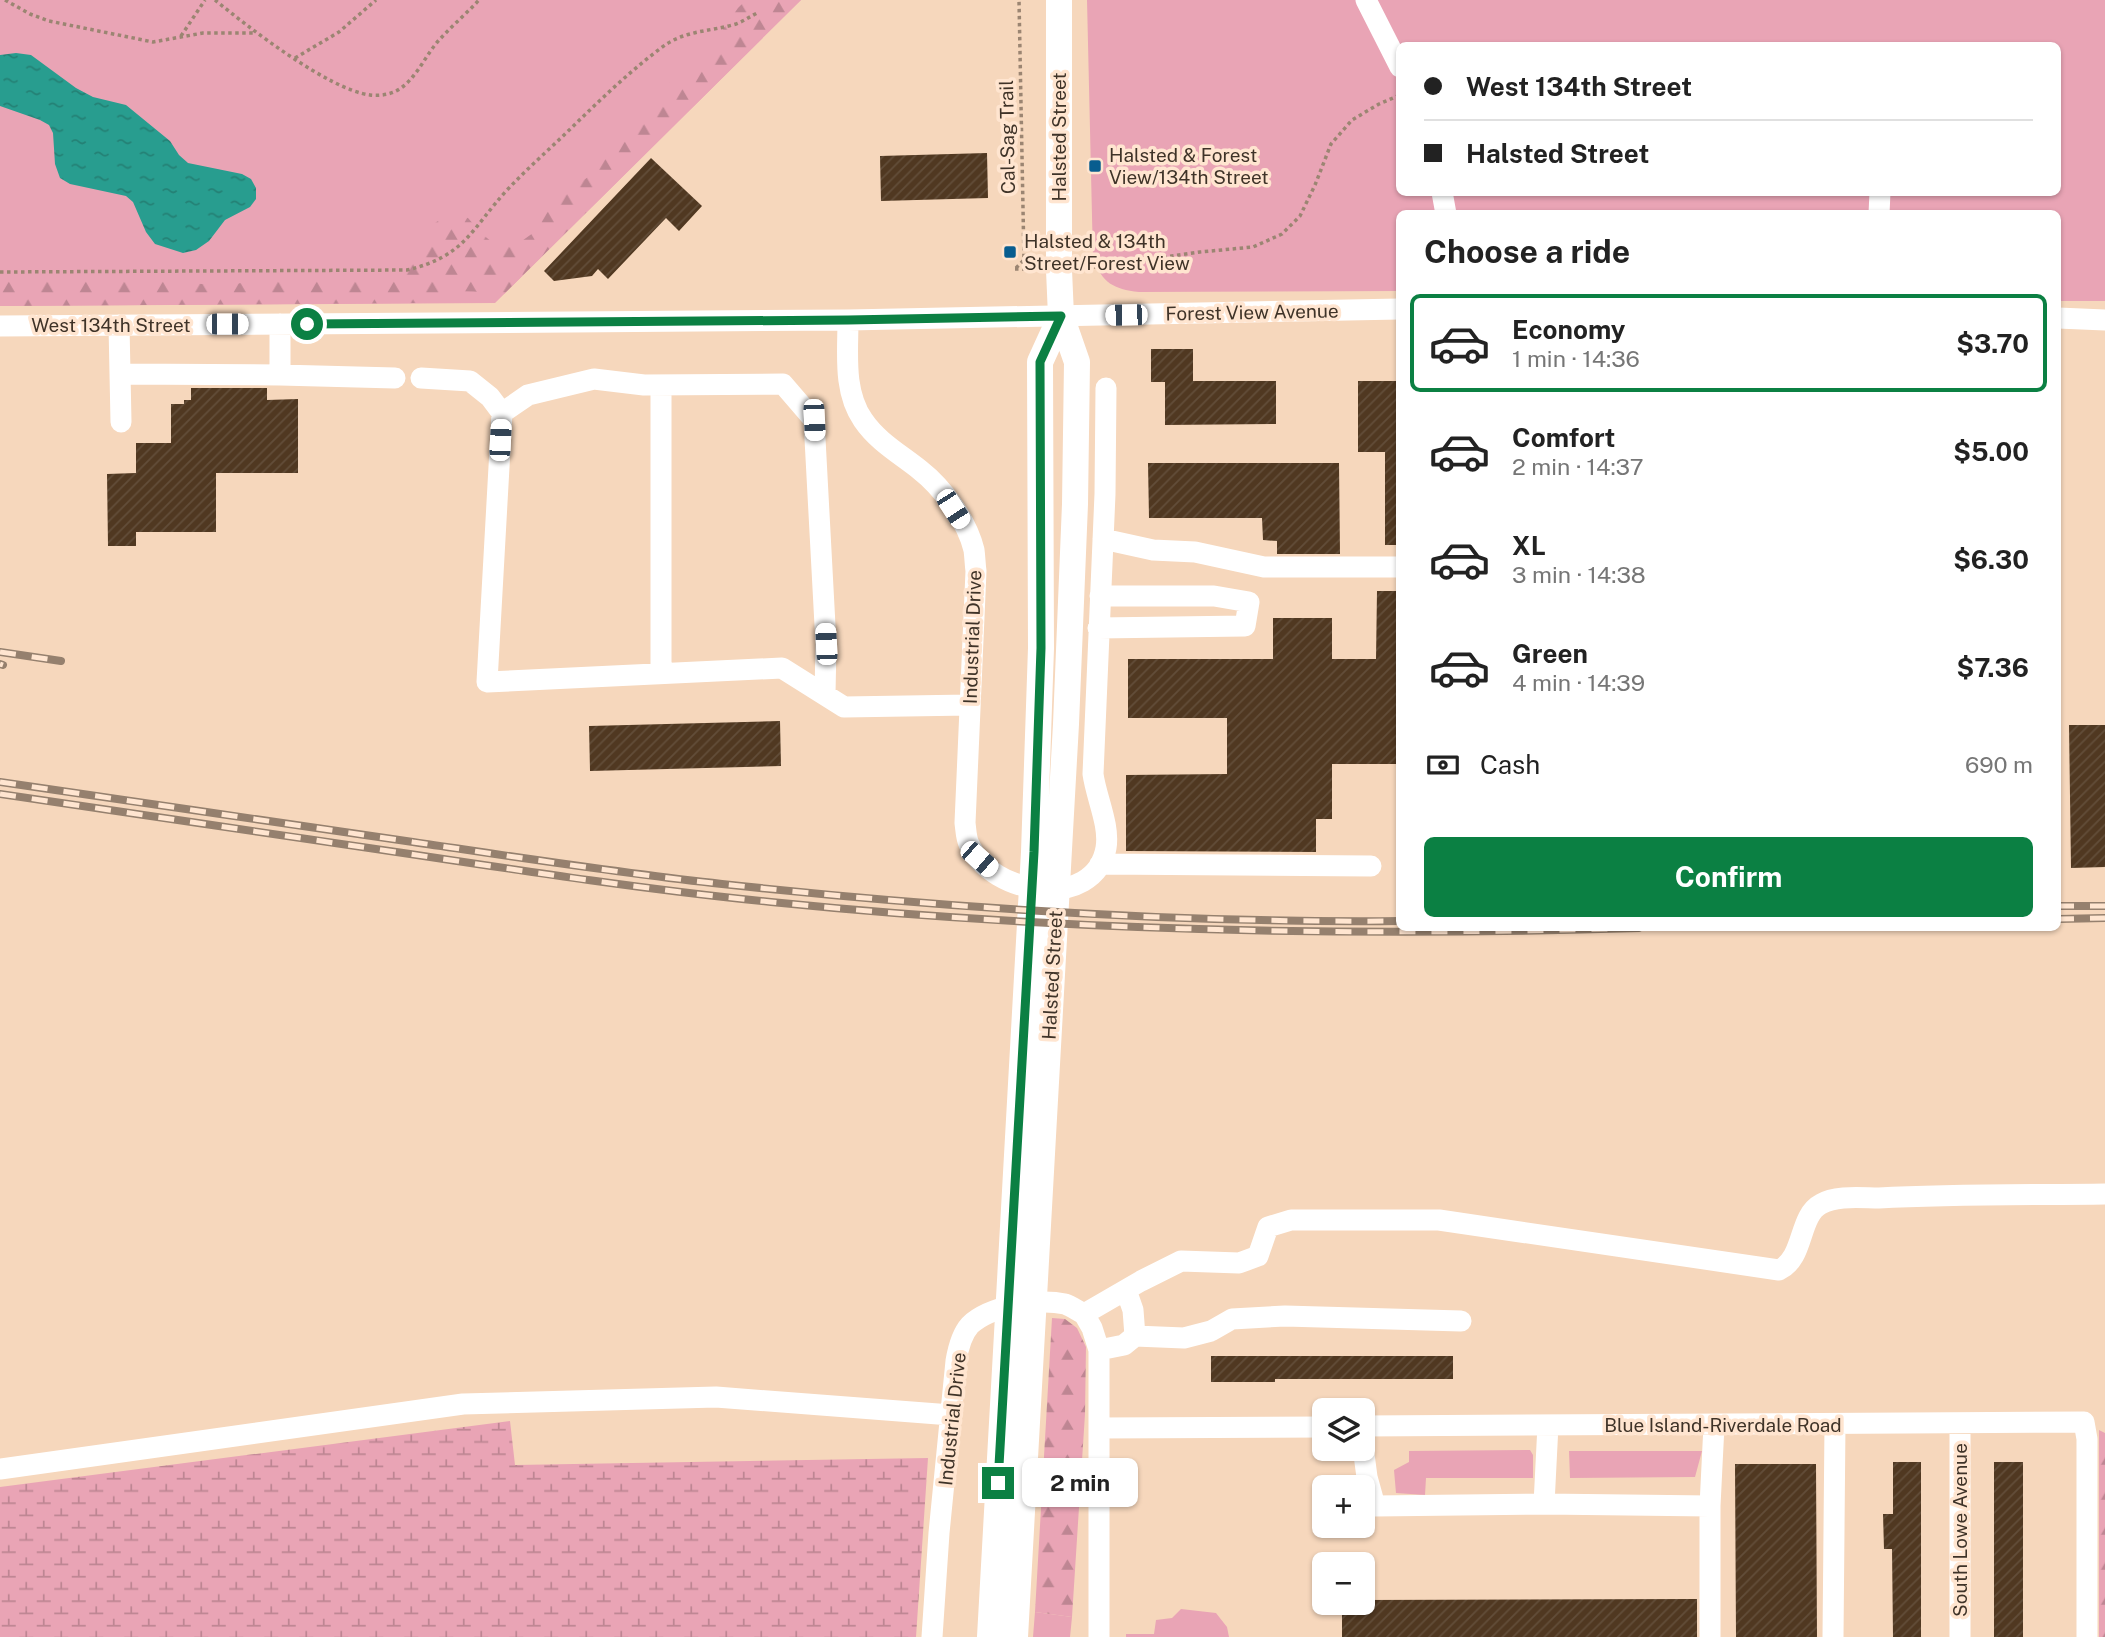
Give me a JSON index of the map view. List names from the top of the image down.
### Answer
{
  "streets": {
    "main road": ["Halsted Street"],
    "street": [
      "Forest View Avenue",
      "West 134th Street",
      "Industrial Drive",
      "Blue Island-Riverdale Road",
      "South Lowe Avenue"
    ],
    "path": ["Cal-Sag Trail"]
  },
  "crossings": [
    ["Halsted Street", "Forest View Avenue"],
    ["Halsted Street", "West 134th Street"],
    ["Forest View Avenue", "West 134th Street"],
    ["West 134th Street", "Industrial Drive"],
    ["Blue Island-Riverdale Road", "South Lowe Avenue"]
  ],
  "places": {
    "transit": ["Halsted & Forest View/134th Street", "Halsted & 134th Street/Forest View"]
  },
  "page": {
    "banner": ["West 134th Street", "Halsted Street"],
    "heading": "Choose a ride",
    "list": [
      {
        "name": "Economy",
        "note": "1 min · 14:36",
        "value": "$3.70"
      },
      {
        "name": "Comfort",
        "note": "2 min · 14:37",
        "value": "$5.00"
      },
      {
        "name": "XL",
        "note": "3 min · 14:38",
        "value": "$6.30"
      },
      {
        "name": "Green",
        "note": "4 min · 14:39",
        "value": "$7.36"
      }
    ],
    "pay": ["Cash", "690 m"],
    "buttons": "Confirm",
    "map_buttons": ["+", "−"],
    "bubble": "2 min"
  }
}
